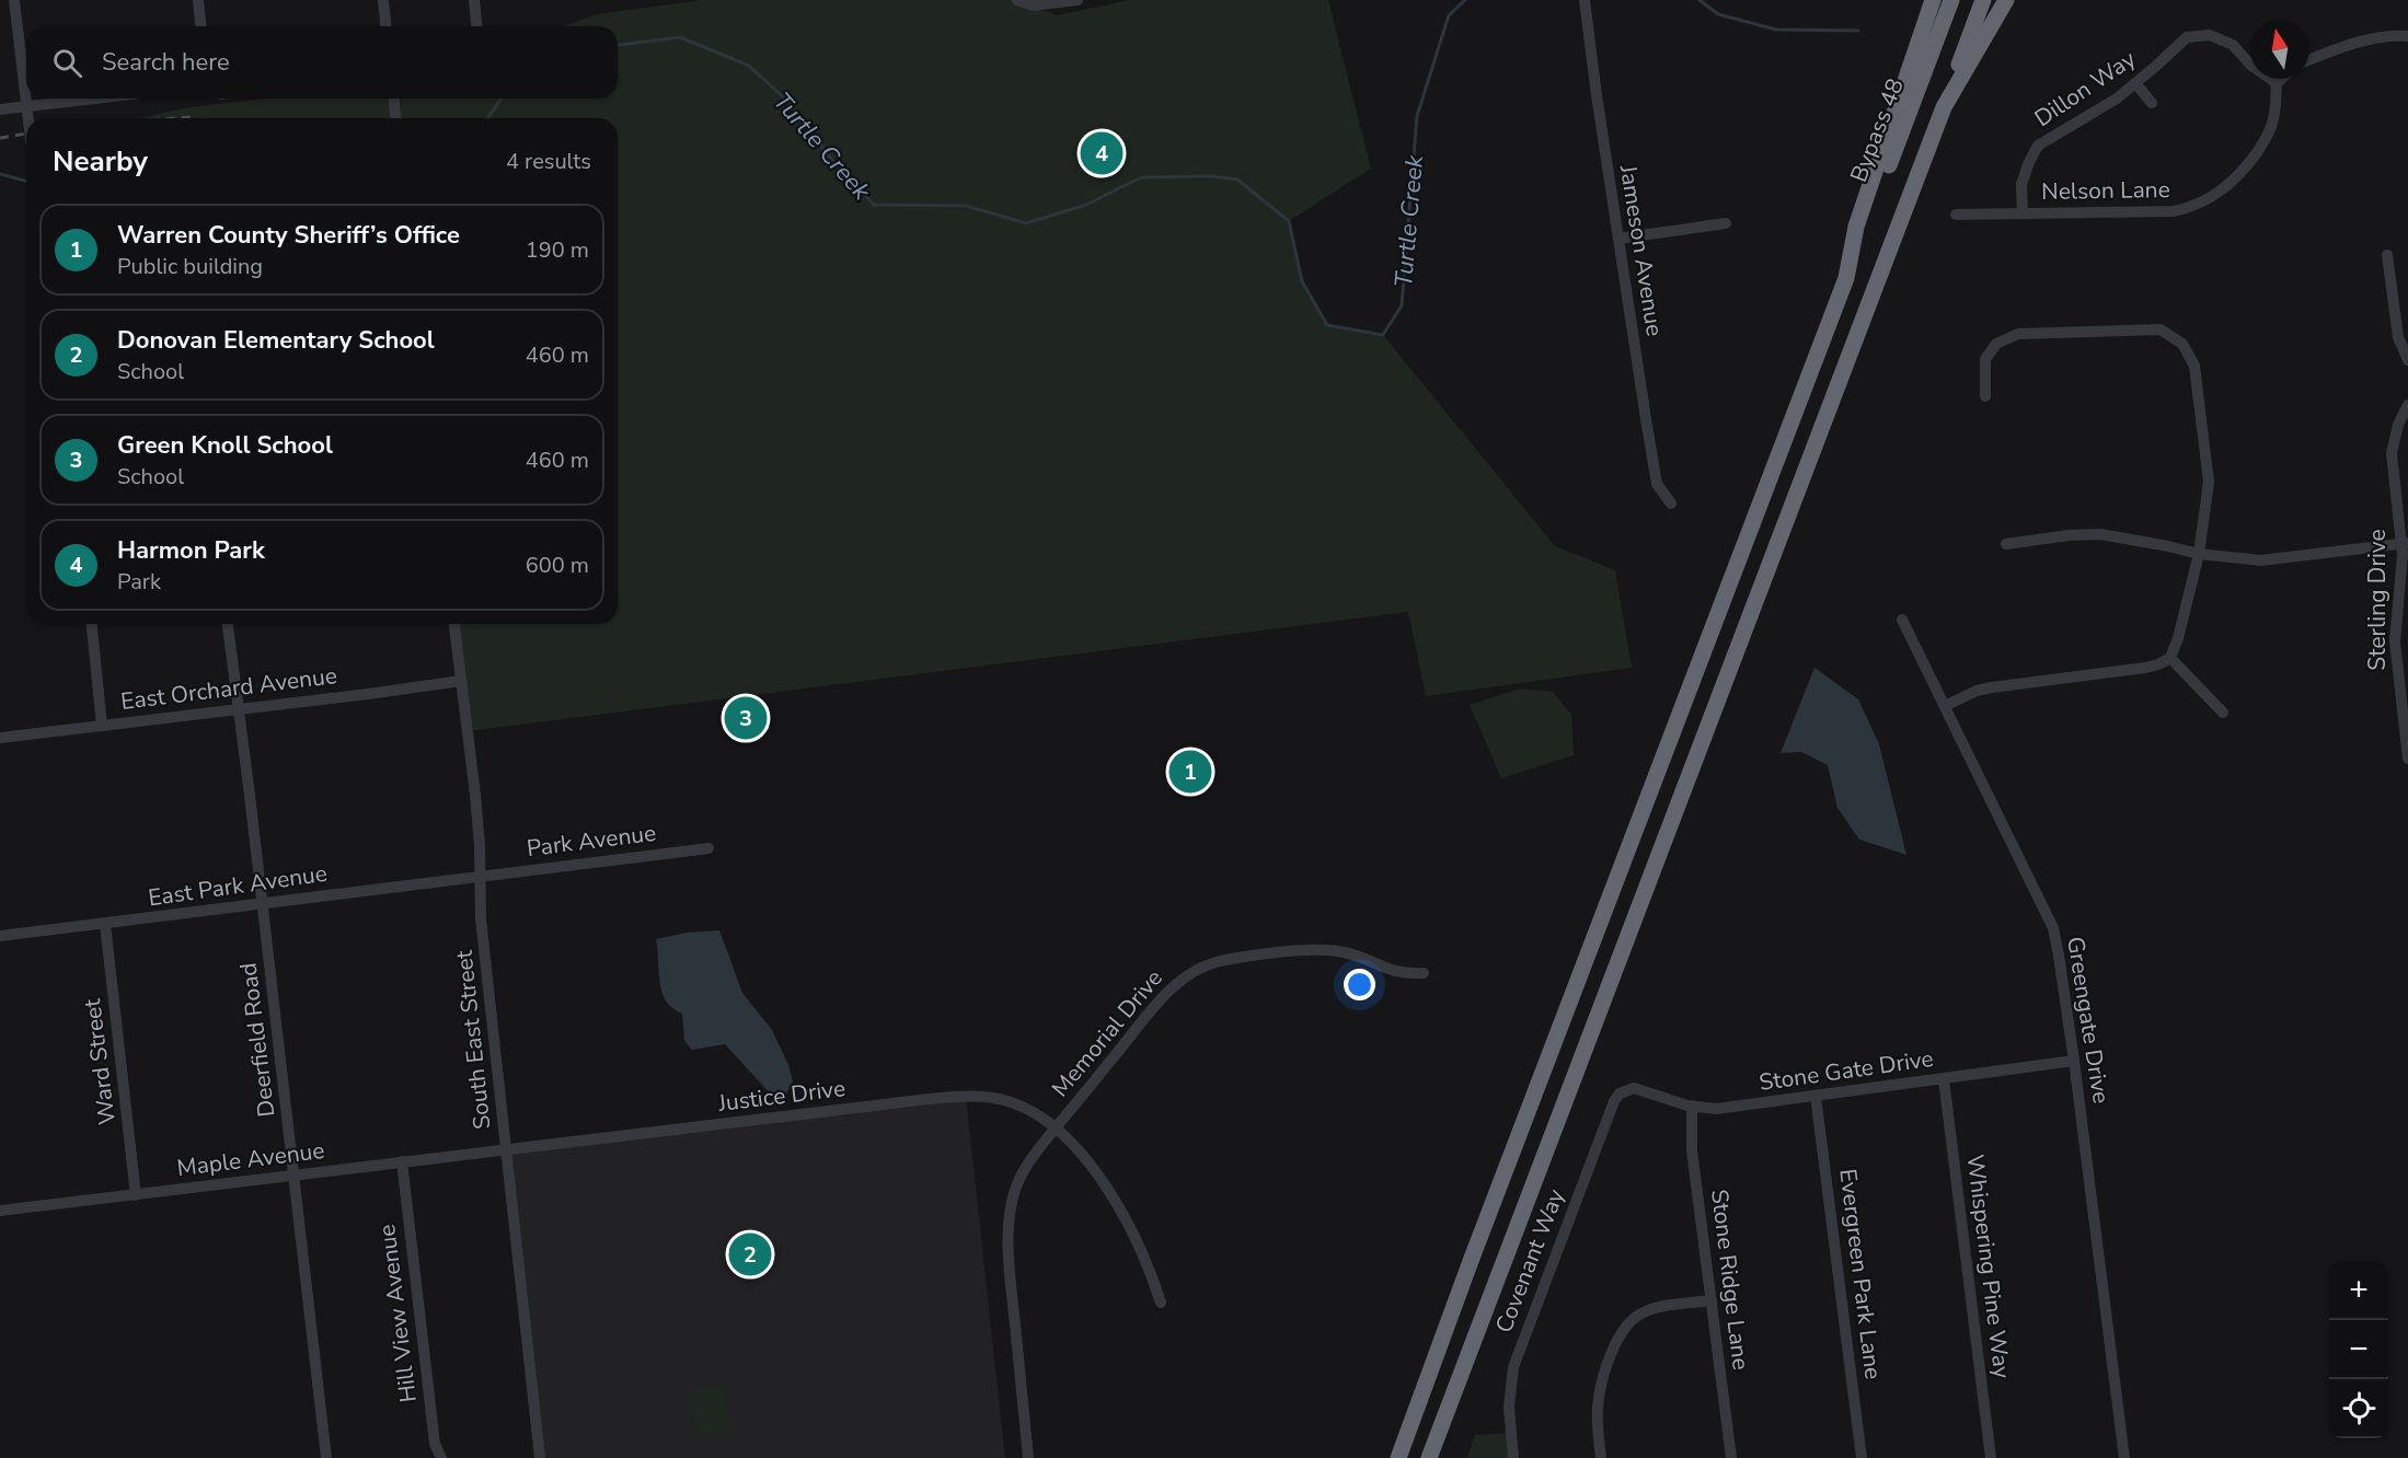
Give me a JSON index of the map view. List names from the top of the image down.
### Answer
{
  "streets": {
    "highway": ["Bypass 48"],
    "street": [
      "Dillon Way",
      "Nelson Lane",
      "Jameson Avenue",
      "Sterling Drive",
      "East Orchard Avenue",
      "Park Avenue",
      "East Park Avenue",
      "Greengate Drive",
      "Memorial Drive",
      "Deerfield Road",
      "South East Street",
      "Ward Street",
      "Stone Gate Drive",
      "Justice Drive",
      "Maple Avenue",
      "Covenant Way",
      "Whispering Pine Way",
      "Evergreen Park Lane",
      "Stone Ridge Lane",
      "Hill View Avenue"
    ]
  },
  "crossings": [
    ["Dillon Way", "Nelson Lane"],
    ["East Orchard Avenue", "Deerfield Road"],
    ["East Orchard Avenue", "South East Street"],
    ["Park Avenue", "East Park Avenue"],
    ["Park Avenue", "South East Street"],
    ["East Park Avenue", "Deerfield Road"],
    ["East Park Avenue", "South East Street"],
    ["East Park Avenue", "Ward Street"],
    ["Greengate Drive", "Stone Gate Drive"],
    ["Memorial Drive", "Justice Drive"],
    ["Deerfield Road", "Maple Avenue"],
    ["South East Street", "Justice Drive"],
    ["South East Street", "Maple Avenue"],
    ["Ward Street", "Maple Avenue"],
    ["Stone Gate Drive", "Covenant Way"],
    ["Stone Gate Drive", "Whispering Pine Way"],
    ["Stone Gate Drive", "Evergreen Park Lane"],
    ["Stone Gate Drive", "Stone Ridge Lane"],
    ["Justice Drive", "Maple Avenue"],
    ["Maple Avenue", "Hill View Avenue"]
  ],
  "water": ["Turtle Creek"],
  "north": "top",
  "page": {
    "search": "Search here",
    "heading": ["Nearby", "4 results"],
    "pins": [
      "4",
      "3",
      "1",
      "2"
    ],
    "list": [
      {
        "mark": "1",
        "name": "Warren County Sheriff’s Office",
        "note": "Public building",
        "value": "190 m"
      },
      {
        "mark": "2",
        "name": "Donovan Elementary School",
        "note": "School",
        "value": "460 m"
      },
      {
        "mark": "3",
        "name": "Green Knoll School",
        "note": "School",
        "value": "460 m"
      },
      {
        "mark": "4",
        "name": "Harmon Park",
        "note": "Park",
        "value": "600 m"
      }
    ],
    "map_buttons": ["+", "−"]
  }
}
